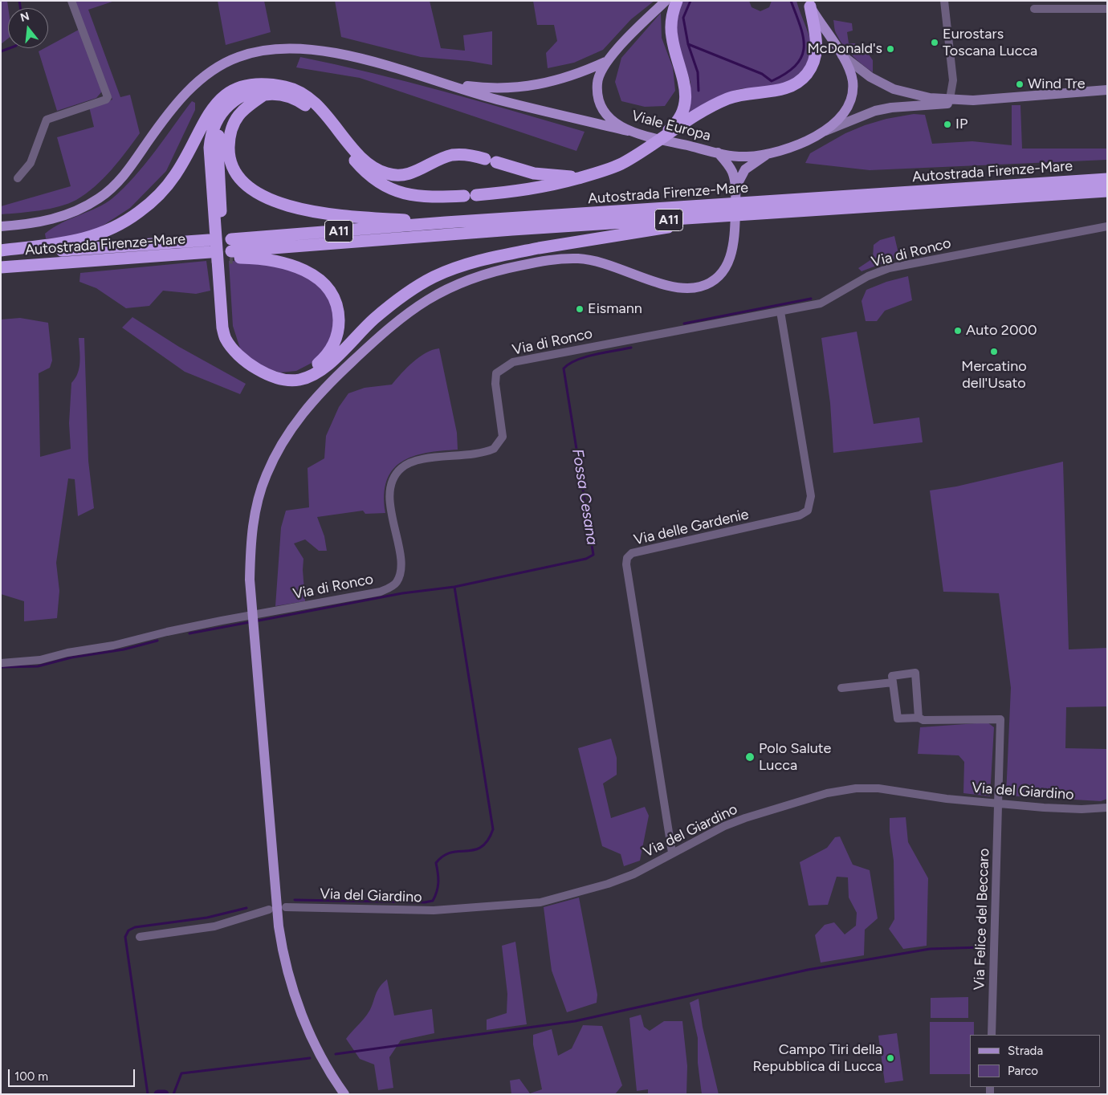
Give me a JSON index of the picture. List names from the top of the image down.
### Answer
{
  "streets": {
    "highway": ["Autostrada Firenze-Mare", "A11"],
    "main road": ["Viale Europa"],
    "street": [
      "Via di Ronco",
      "Via delle Gardenie",
      "Via del Giardino",
      "Via Felice del Beccaro"
    ]
  },
  "crossings": [
    ["Via di Ronco", "Via delle Gardenie"],
    ["Via delle Gardenie", "Via del Giardino"],
    ["Via del Giardino", "Via Felice del Beccaro"]
  ],
  "water": ["Fossa Cesana"],
  "places": [
    "Eurostars Toscana Lucca",
    "McDonald's",
    "Wind Tre",
    "IP",
    "Eismann",
    "Auto 2000",
    "Mercatino dell'Usato",
    "Polo Salute Lucca",
    "Campo Tiri della Repubblica di Lucca"
  ],
  "legend": ["Strada", "Parco"],
  "scale_bar": "100 m",
  "north": "top"
}
